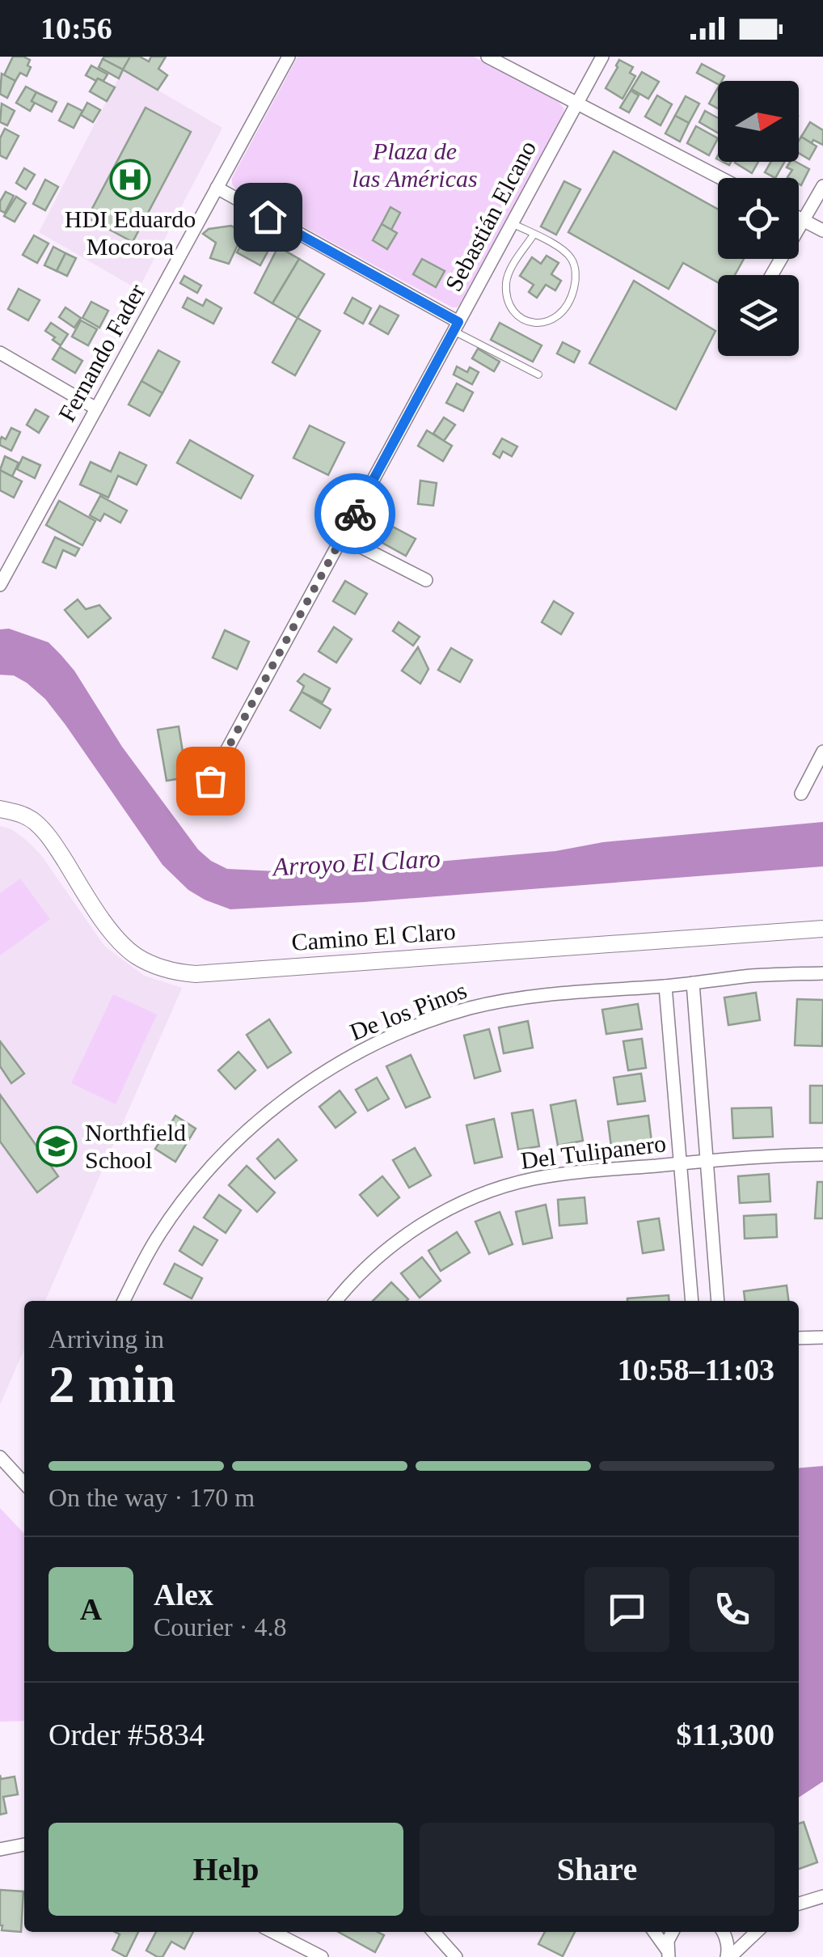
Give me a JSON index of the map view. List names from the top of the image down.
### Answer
{
  "streets": {
    "street": [
      "Sebastián Elcano",
      "Fernando Fader",
      "Camino El Claro",
      "De los Pinos",
      "Del Tulipanero"
    ]
  },
  "water": ["Arroyo El Claro"],
  "parks": ["Plaza de las Américas"],
  "places": {
    "hospital": ["HDI Eduardo Mocoroa"],
    "school or university": ["Northfield School"]
  },
  "north": "right",
  "page": {
    "status": "10:56",
    "heading": ["2 min", "Arriving in", "10:58–11:03"],
    "panel": [
      "Alex",
      "Courier · 4.8",
      "Order #5834",
      "$11,300"
    ],
    "bar": "On the way · 170 m",
    "round": "A",
    "buttons": ["Help", "Share"]
  }
}
